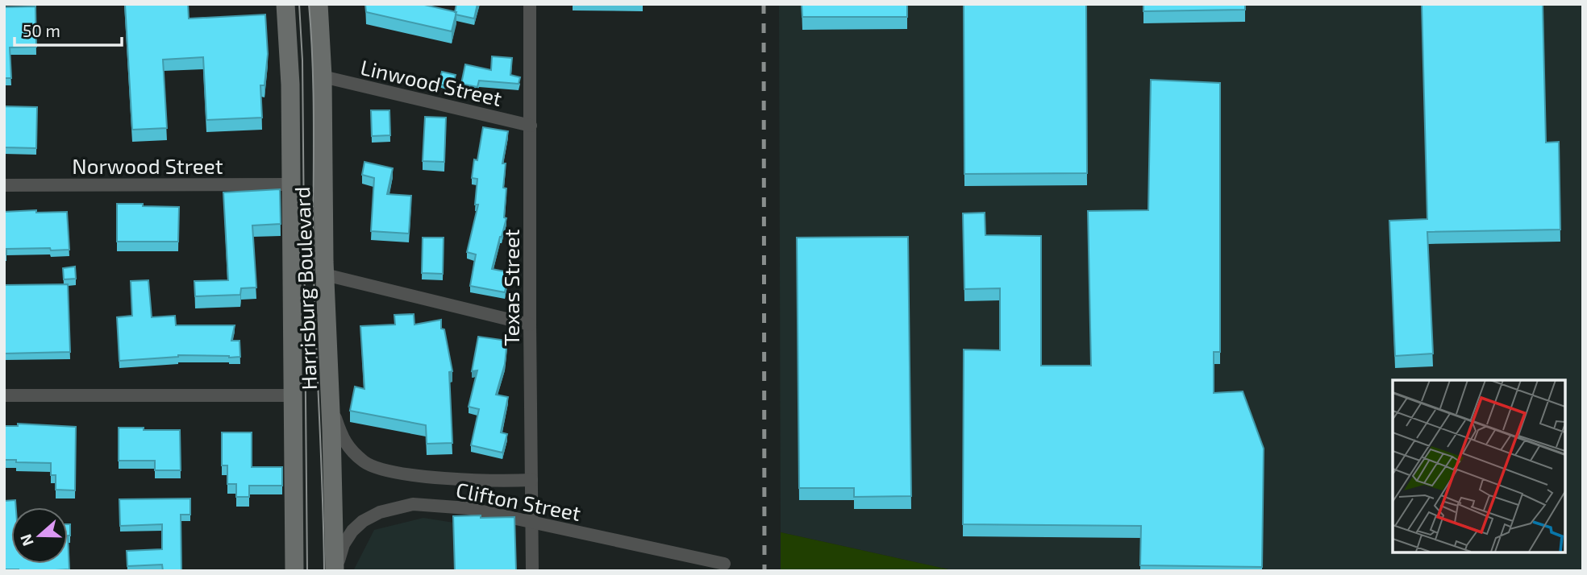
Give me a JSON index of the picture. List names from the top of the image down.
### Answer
{
  "streets": {
    "main road": ["Harrisburg Boulevard"],
    "street": [
      "Linwood Street",
      "Norwood Street",
      "Texas Street",
      "Clifton Street"
    ]
  },
  "crossings": [
    ["Linwood Street", "Texas Street"],
    ["Linwood Street", "Harrisburg Boulevard"],
    ["Norwood Street", "Harrisburg Boulevard"],
    ["Texas Street", "Clifton Street"],
    ["Harrisburg Boulevard", "Clifton Street"]
  ],
  "scale_bar": "50 m",
  "north": "left"
}
